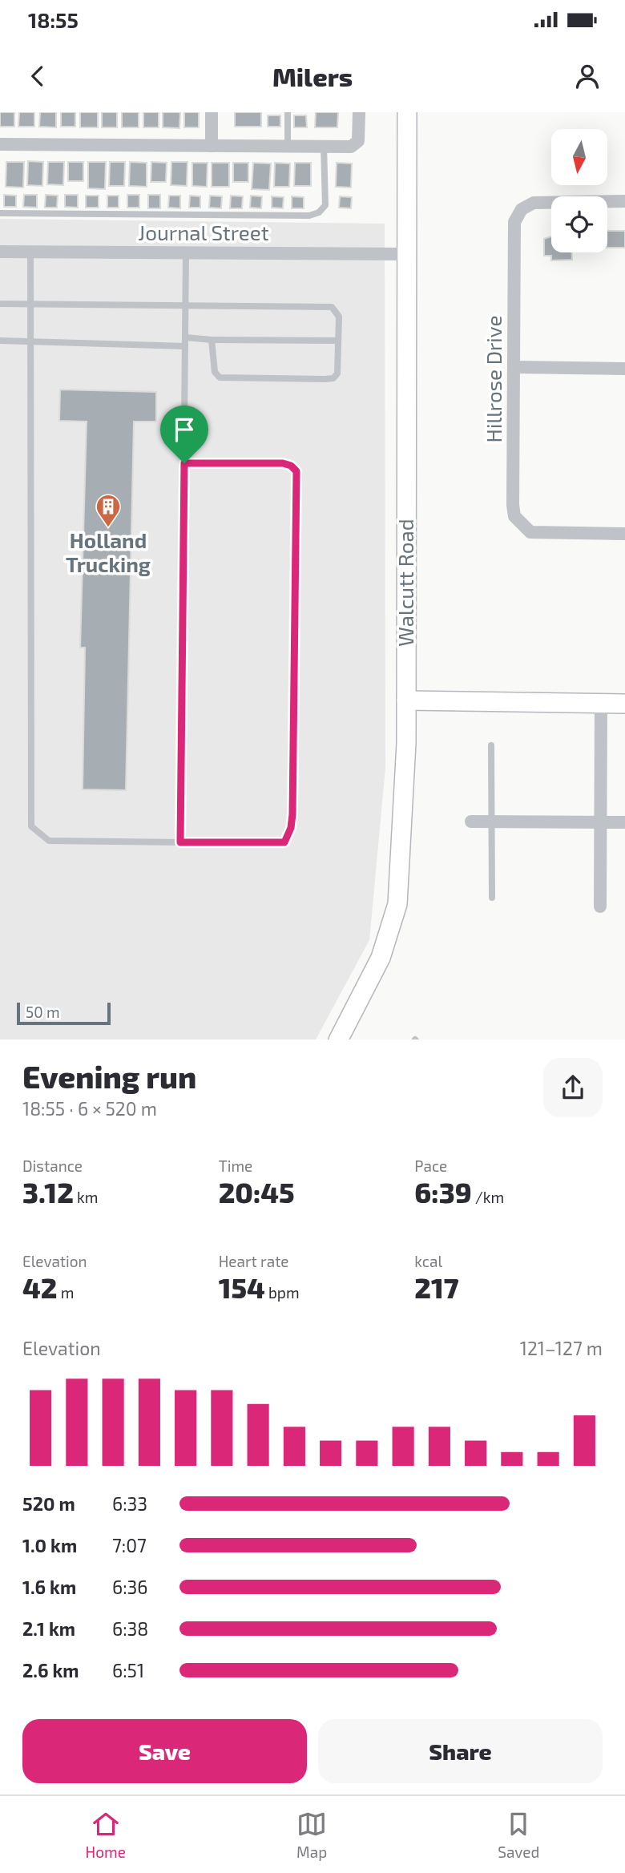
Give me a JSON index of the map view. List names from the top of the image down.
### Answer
{
  "streets": {
    "street": ["Journal Street", "Hillrose Drive", "Walcutt Road"]
  },
  "crossings": [
    ["Journal Street", "Walcutt Road"]
  ],
  "places": {
    "building": ["Holland Trucking"]
  },
  "scale_bar": "50 m",
  "north": "bottom",
  "page": {
    "status": "18:55",
    "header": "Milers",
    "scale": "50 m",
    "heading": ["Evening run", "18:55 · 6 × 520 m"],
    "stats": [
      ["Distance", "3.12 km"],
      ["Time", "20:45"],
      ["Pace", "6:39 /km"],
      ["Elevation", "42 m"],
      ["Heart rate", "154 bpm"],
      ["kcal", "217"]
    ],
    "chart": ["Elevation", "121–127 m"],
    "list": [
      {
        "name": "520 m",
        "note": "6:33"
      },
      {
        "name": "1.0 km",
        "note": "7:07"
      },
      {
        "name": "1.6 km",
        "note": "6:36"
      },
      {
        "name": "2.1 km",
        "note": "6:38"
      },
      {
        "name": "2.6 km",
        "note": "6:51"
      }
    ],
    "buttons": ["Save", "Share"],
    "tabs": ["Home", "Map", "Saved"]
  }
}
